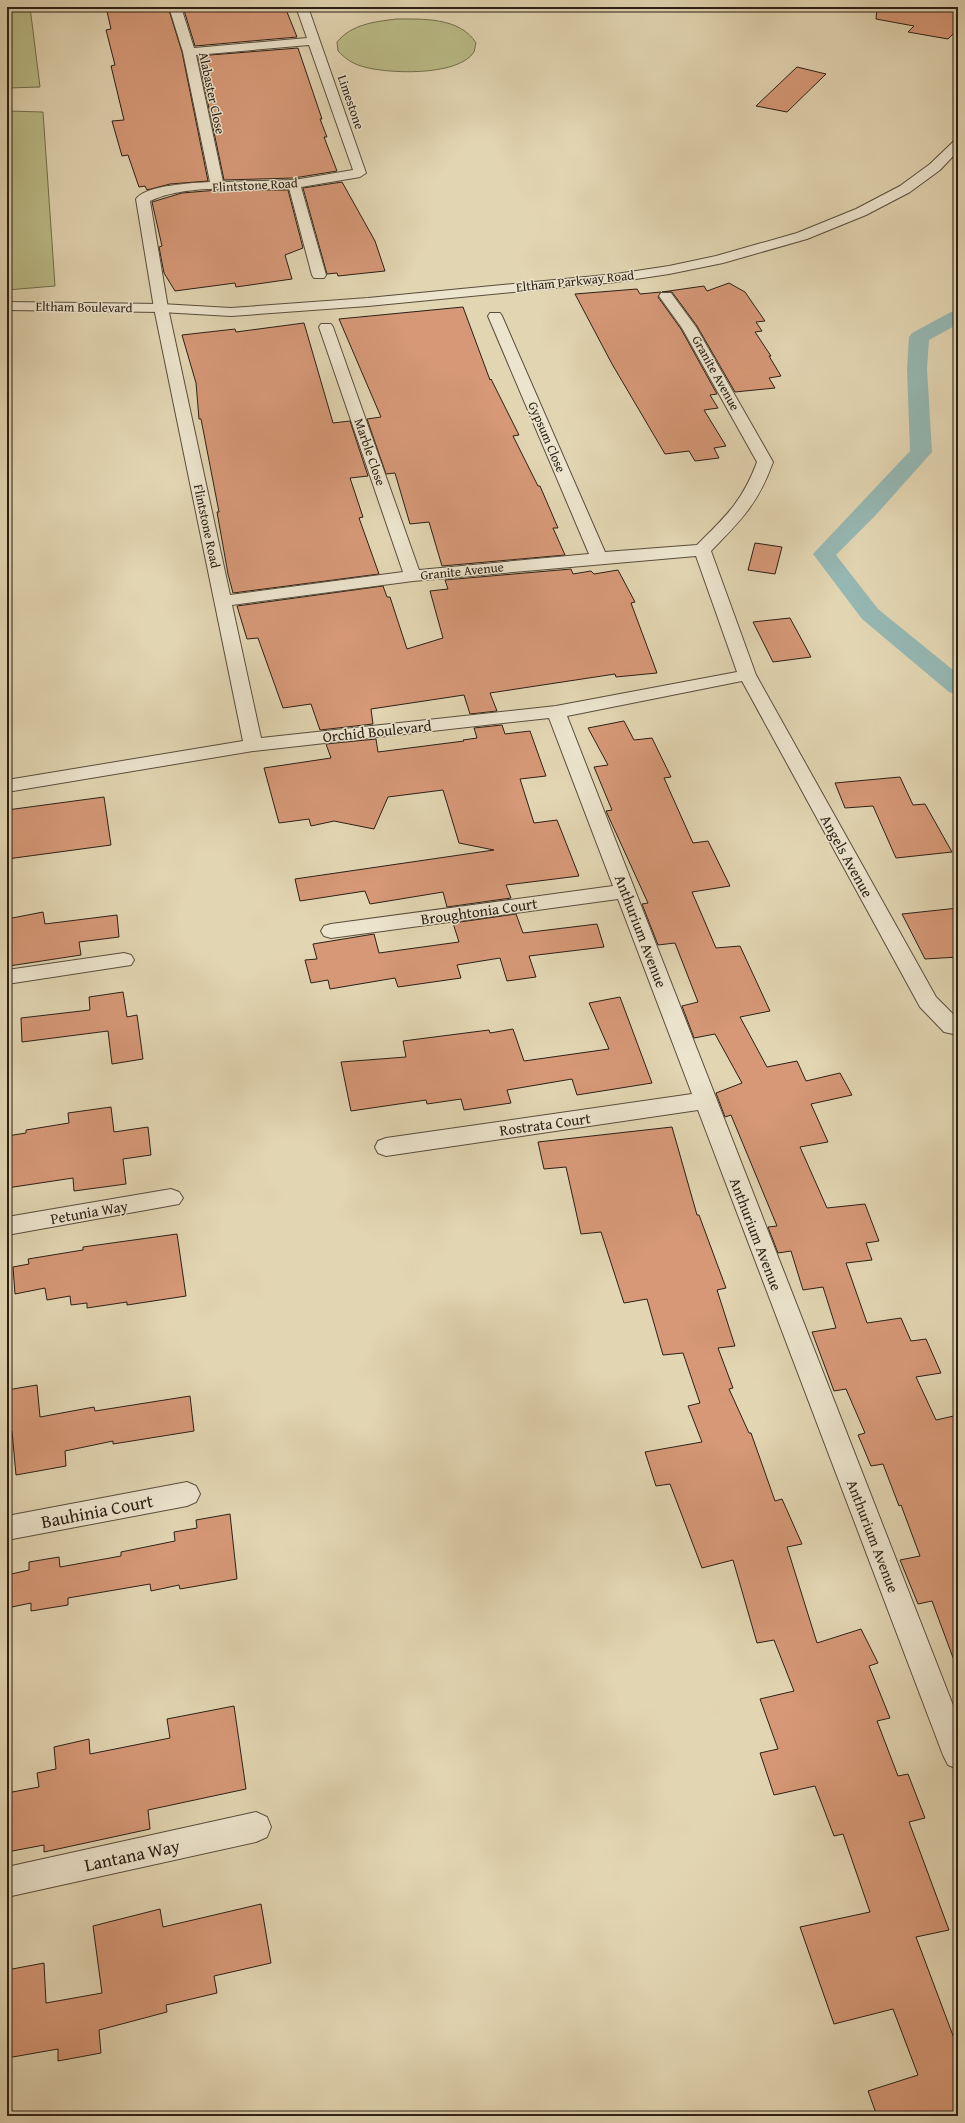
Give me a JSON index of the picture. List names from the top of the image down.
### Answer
{
  "streets": {
    "street": [
      "Alabaster Close",
      "Limestone",
      "Flintstone Road",
      "Eltham Parkway Road",
      "Eltham Boulevard",
      "Granite Avenue",
      "Gypsum Close",
      "Marble Close",
      "Orchid Boulevard",
      "Angels Avenue",
      "Broughtonia Court",
      "Anthurium Avenue",
      "Rostrata Court",
      "Petunia Way",
      "Bauhinia Court",
      "Lantana Way"
    ]
  },
  "crossings": [
    ["Alabaster Close", "Flintstone Road"],
    ["Limestone", "Flintstone Road"],
    ["Flintstone Road", "Eltham Parkway Road"],
    ["Flintstone Road", "Eltham Boulevard"],
    ["Flintstone Road", "Granite Avenue"],
    ["Flintstone Road", "Orchid Boulevard"],
    ["Eltham Parkway Road", "Eltham Boulevard"],
    ["Granite Avenue", "Gypsum Close"],
    ["Granite Avenue", "Marble Close"],
    ["Orchid Boulevard", "Angels Avenue"],
    ["Orchid Boulevard", "Anthurium Avenue"],
    ["Broughtonia Court", "Anthurium Avenue"],
    ["Anthurium Avenue", "Rostrata Court"]
  ]
}
